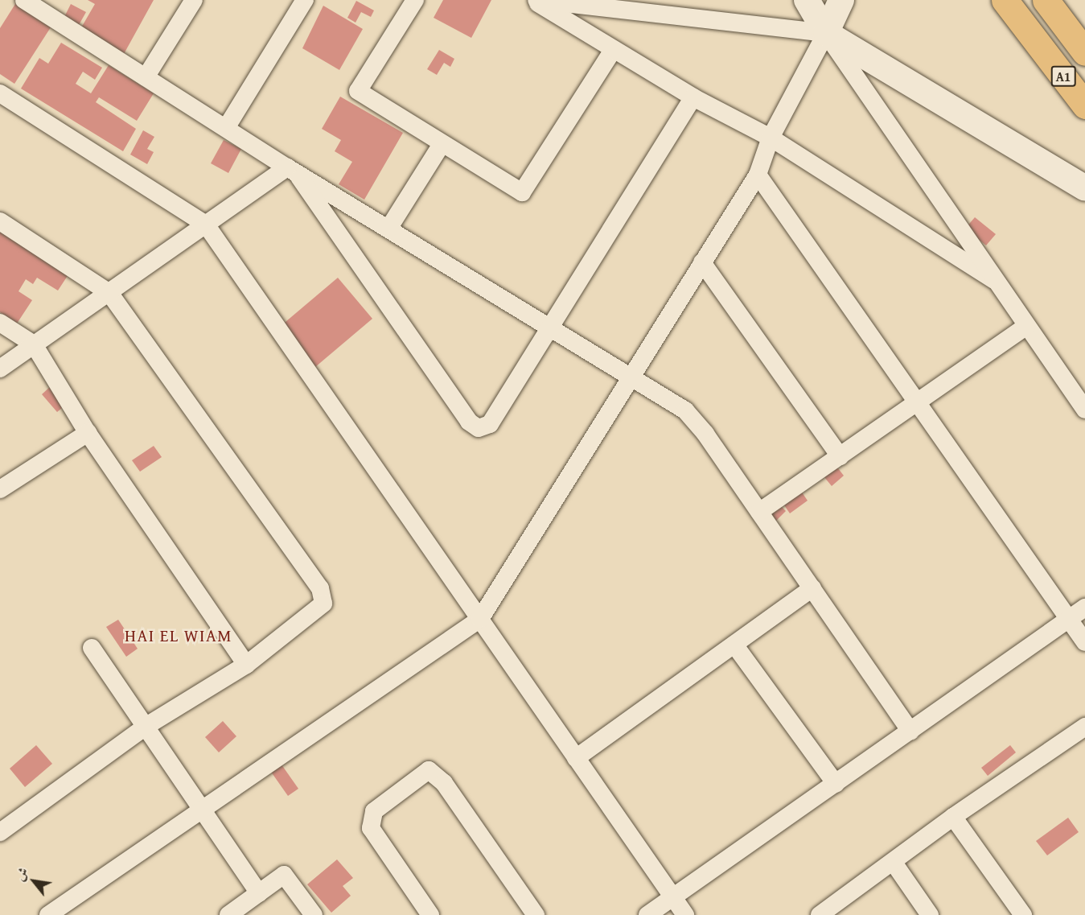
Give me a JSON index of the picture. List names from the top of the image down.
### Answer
{
  "streets": {
    "highway": ["A1"]
  },
  "districts": ["HAI EL WIAM"],
  "north": "top left"
}
